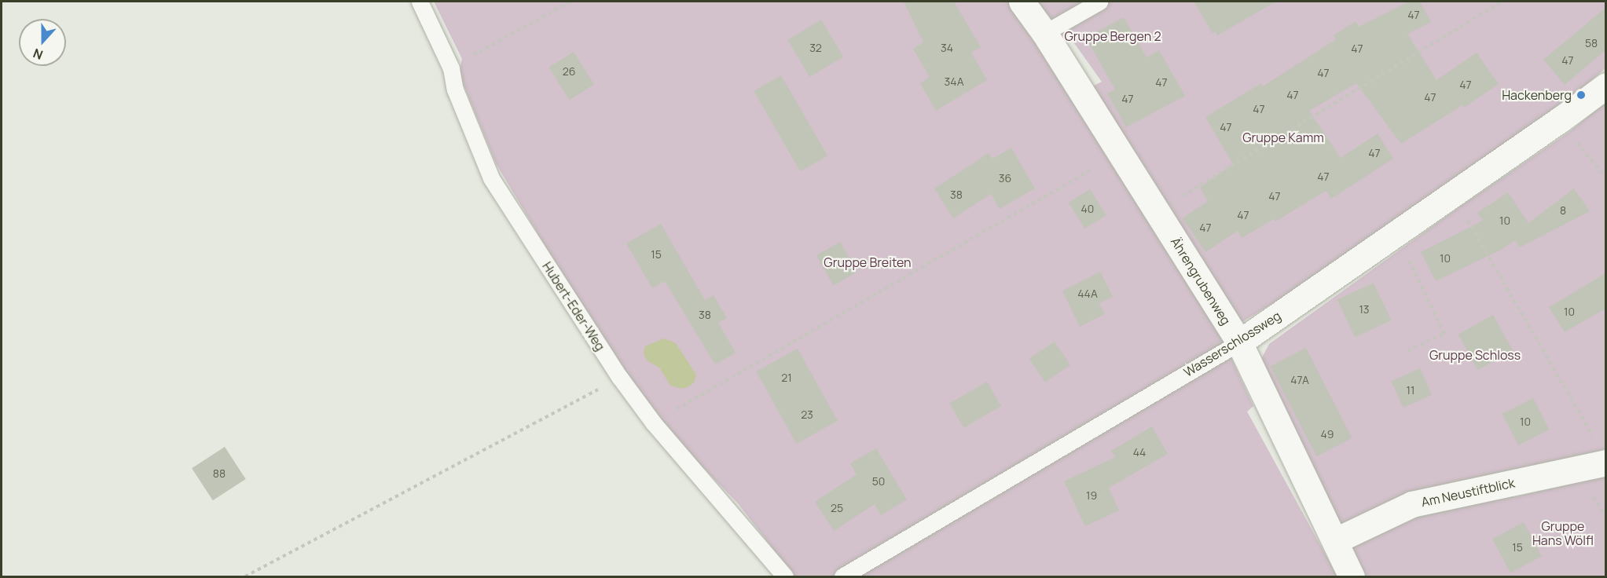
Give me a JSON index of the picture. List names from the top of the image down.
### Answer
{
  "streets": {
    "street": ["Ährengrubenweg", "Wasserschlossweg", "Am Neustiftblick"],
    "lane": ["Hubert-Eder-Weg"]
  },
  "crossings": [
    ["Ährengrubenweg", "Wasserschlossweg"],
    ["Ährengrubenweg", "Am Neustiftblick"]
  ],
  "parks": [
    "Gruppe Bergen 2",
    "Gruppe Kamm",
    "Gruppe Breiten",
    "Gruppe Schloss",
    "Gruppe Hans Wölfl"
  ],
  "places": ["Hackenberg"],
  "house_numbers": [
    "47",
    "58",
    "32",
    "34",
    "47",
    "47",
    "26",
    "47",
    "34A",
    "47",
    "47",
    "47",
    "47",
    "47",
    "47",
    "47",
    "47",
    "47",
    "36",
    "38",
    "47",
    "40",
    "8",
    "47",
    "10",
    "47",
    "15",
    "10",
    "44A",
    "13",
    "10",
    "38",
    "21",
    "47A",
    "11",
    "23",
    "10",
    "49",
    "44",
    "88",
    "50",
    "19",
    "25",
    "15"
  ],
  "north": "bottom"
}
